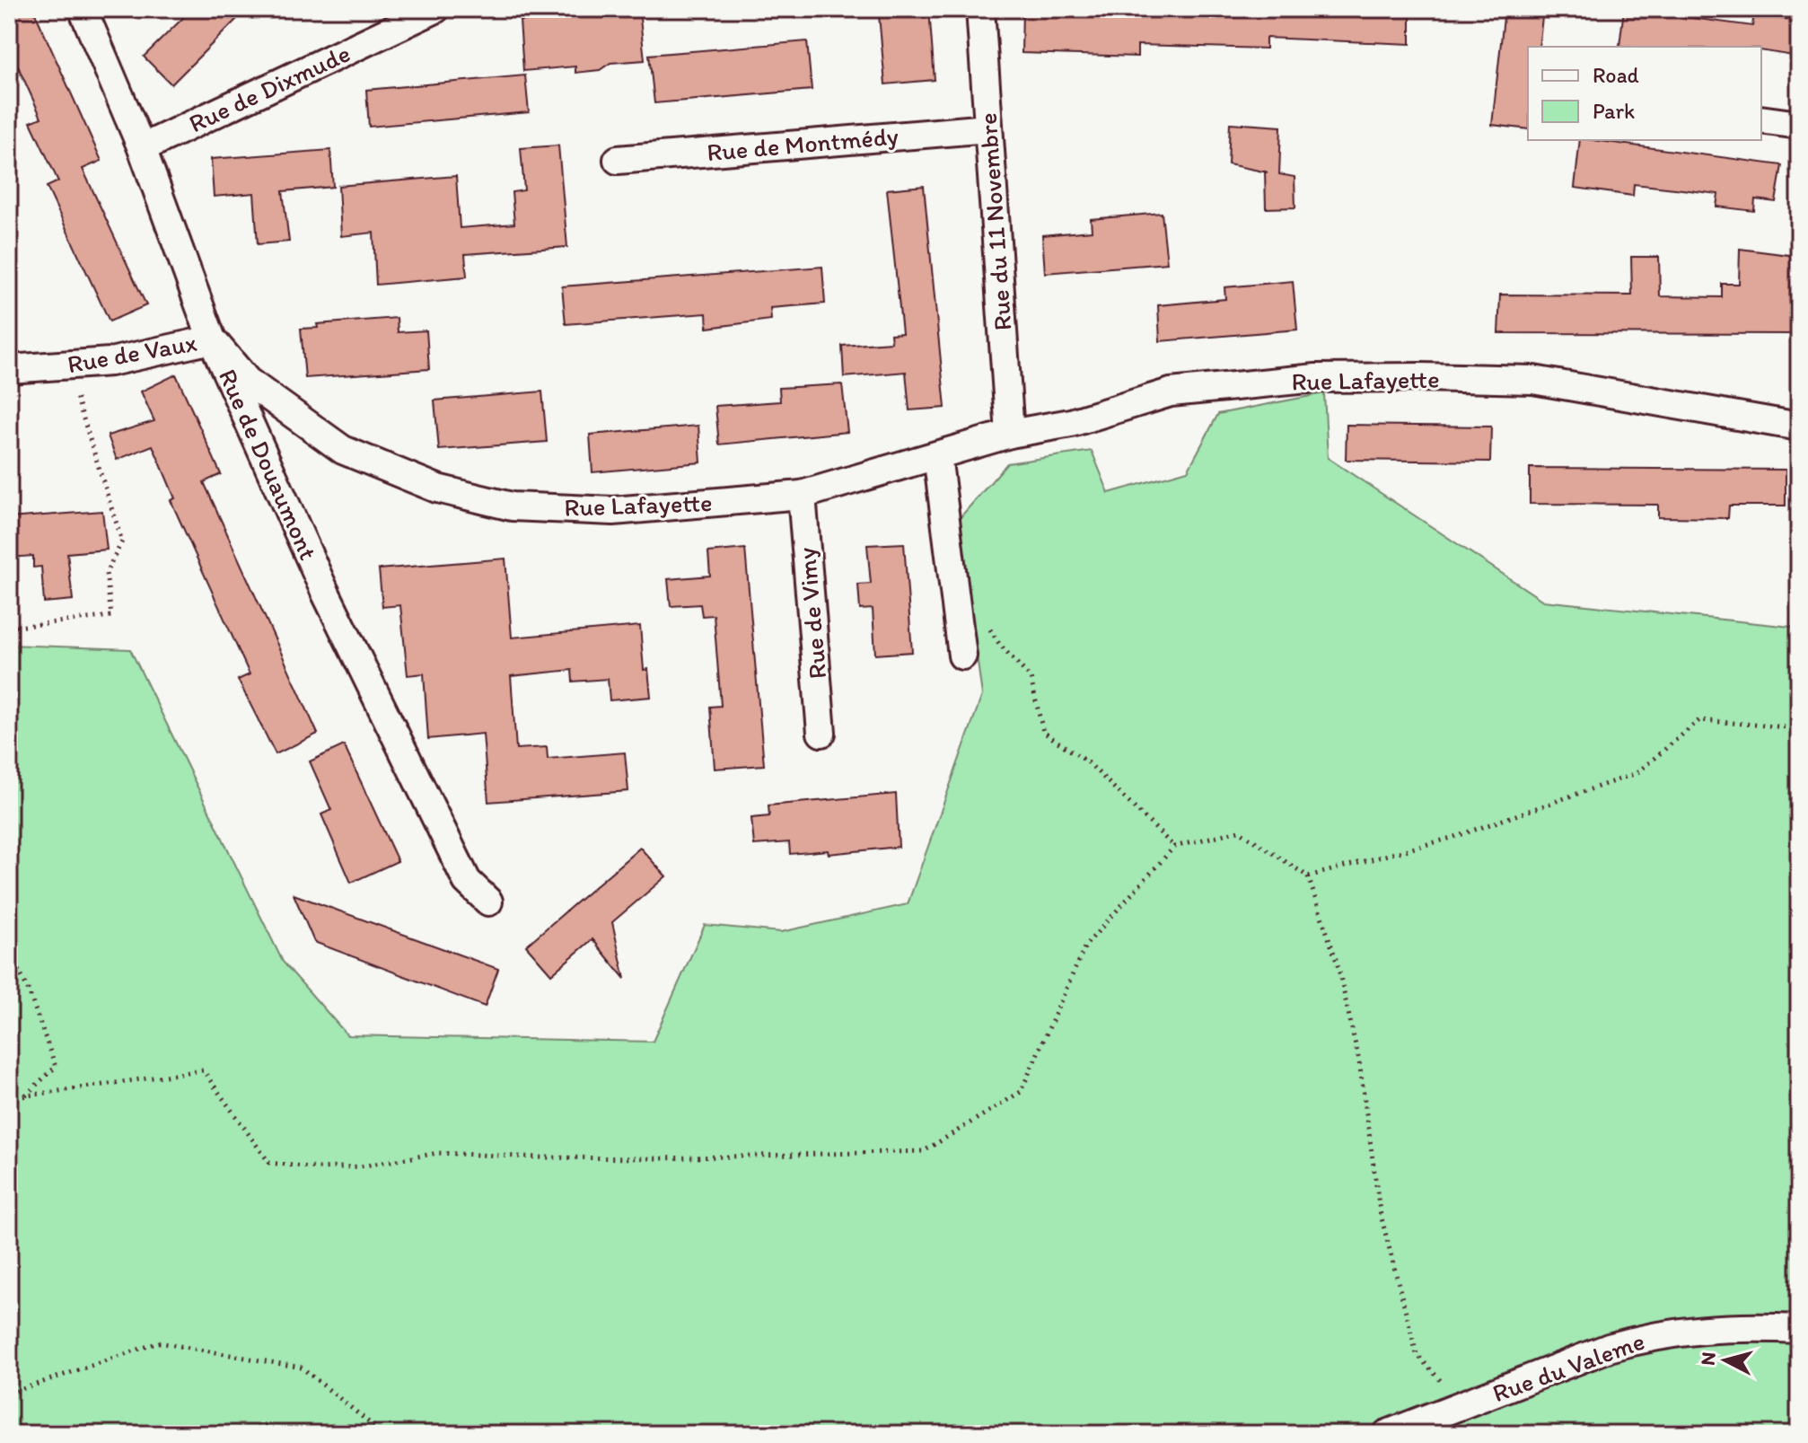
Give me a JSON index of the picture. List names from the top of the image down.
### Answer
{
  "streets": {
    "street": [
      "Rue de Dixmude",
      "Rue de Montmédy",
      "Rue du 11 Novembre",
      "Rue de Vaux",
      "Rue Lafayette",
      "Rue de Douaumont",
      "Rue de Vimy",
      "Rue du Valeme"
    ]
  },
  "crossings": [
    ["Rue de Dixmude", "Rue de Douaumont"],
    ["Rue de Montmédy", "Rue du 11 Novembre"],
    ["Rue du 11 Novembre", "Rue Lafayette"],
    ["Rue de Vaux", "Rue Lafayette"],
    ["Rue de Vaux", "Rue de Douaumont"],
    ["Rue Lafayette", "Rue de Douaumont"],
    ["Rue Lafayette", "Rue de Vimy"]
  ],
  "legend": ["Road", "Park"],
  "north": "left"
}
